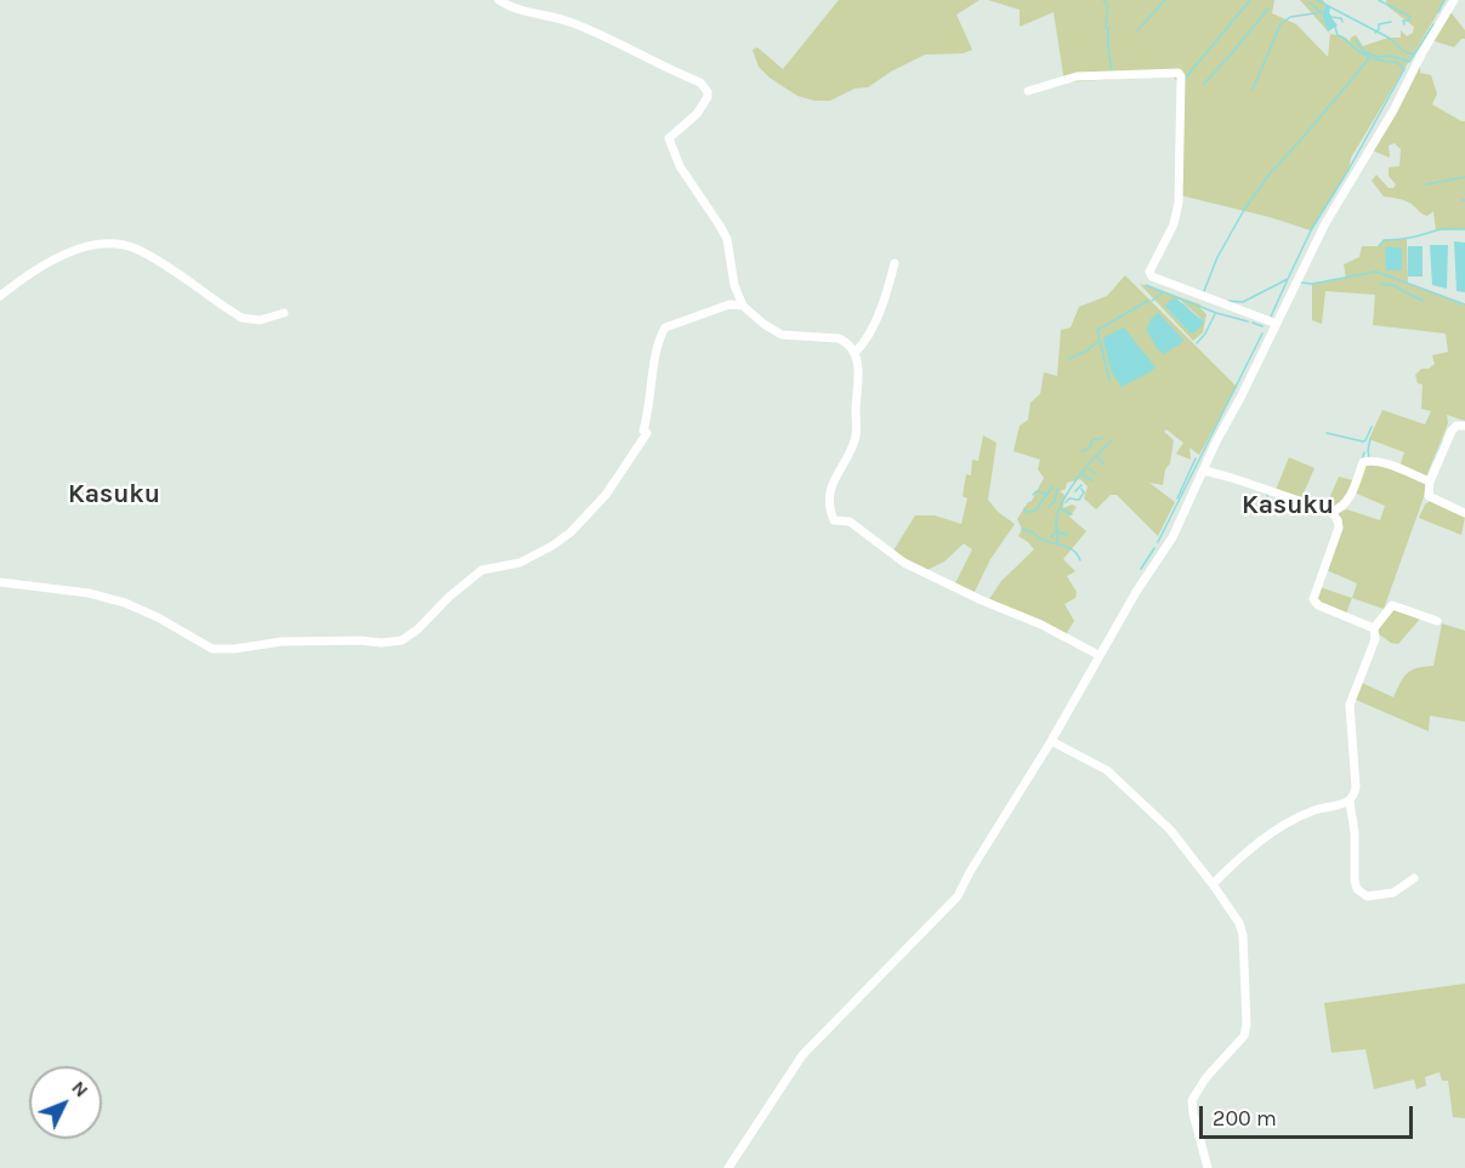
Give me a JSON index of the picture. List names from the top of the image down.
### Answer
{
  "districts": ["Kasuku", "Kasuku"],
  "scale_bar": "200 m",
  "north": "top right"
}
